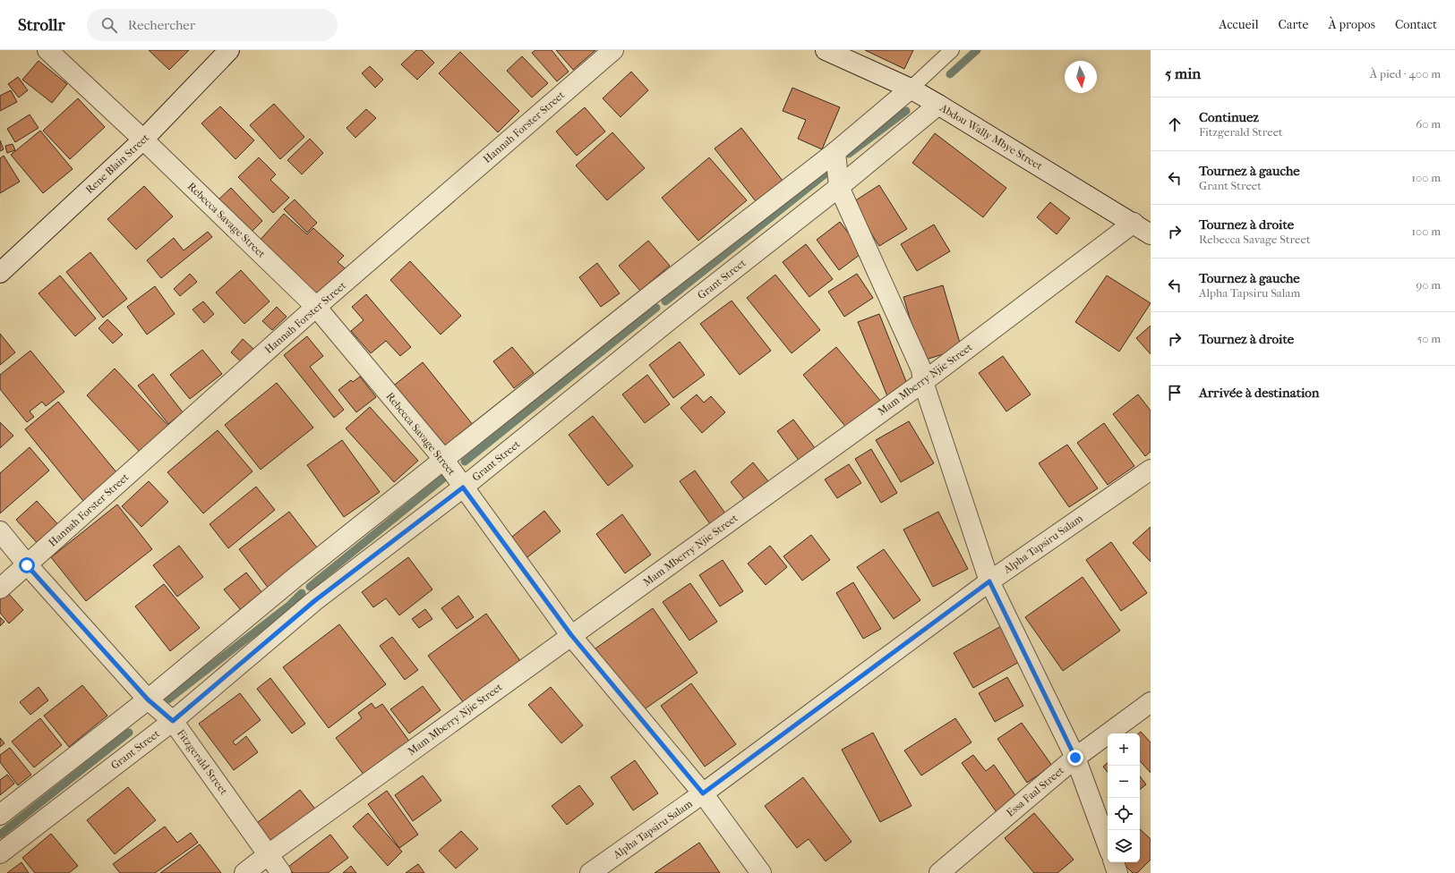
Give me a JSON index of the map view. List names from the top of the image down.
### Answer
{
  "streets": {
    "street": [
      "Hannah Forster Street",
      "Abdou Wally Mbye Street",
      "Rene Blain Street",
      "Rebecca Savage Street",
      "Grant Street",
      "Mam Mberry Njie Street",
      "Alpha Tapsiru Salam",
      "Fitzgerald Street",
      "Essa Faal Street"
    ]
  },
  "crossings": [
    ["Hannah Forster Street", "Rebecca Savage Street"],
    ["Hannah Forster Street", "Fitzgerald Street"],
    ["Abdou Wally Mbye Street", "Grant Street"],
    ["Abdou Wally Mbye Street", "Mam Mberry Njie Street"],
    ["Rene Blain Street", "Rebecca Savage Street"],
    ["Rebecca Savage Street", "Grant Street"],
    ["Rebecca Savage Street", "Mam Mberry Njie Street"],
    ["Rebecca Savage Street", "Alpha Tapsiru Salam"],
    ["Grant Street", "Fitzgerald Street"],
    ["Mam Mberry Njie Street", "Fitzgerald Street"]
  ],
  "north": "bottom",
  "page": {
    "header": "Strollr",
    "search": "Rechercher",
    "nav": [
      "Accueil",
      "Carte",
      "À propos",
      "Contact"
    ],
    "heading": ["5 min", "À pied · 400 m"],
    "list": [
      ["Continuez", "Fitzgerald Street", "60 m"],
      ["Tournez à gauche", "Grant Street", "100 m"],
      ["Tournez à droite", "Rebecca Savage Street", "100 m"],
      ["Tournez à gauche", "Alpha Tapsiru Salam", "90 m"],
      ["Tournez à droite", "50 m"],
      "Arrivée à destination"
    ],
    "map_buttons": ["+", "−"]
  }
}
